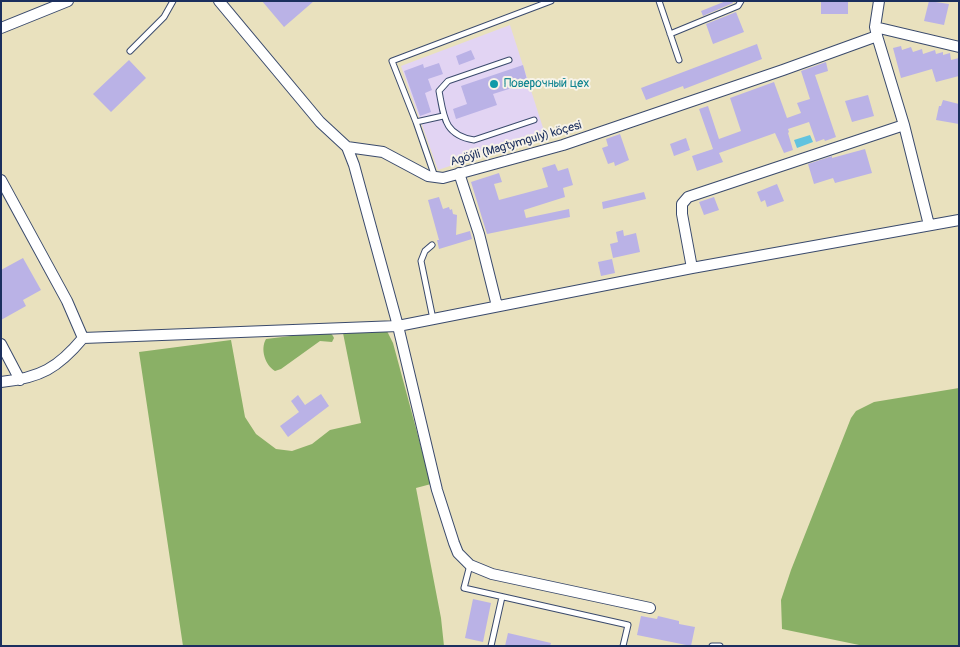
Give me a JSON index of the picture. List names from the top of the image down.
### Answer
{
  "streets": {
    "street": ["Agöýli (Magtymguly) köçesi"]
  },
  "places": ["Поверочный цех"]
}
